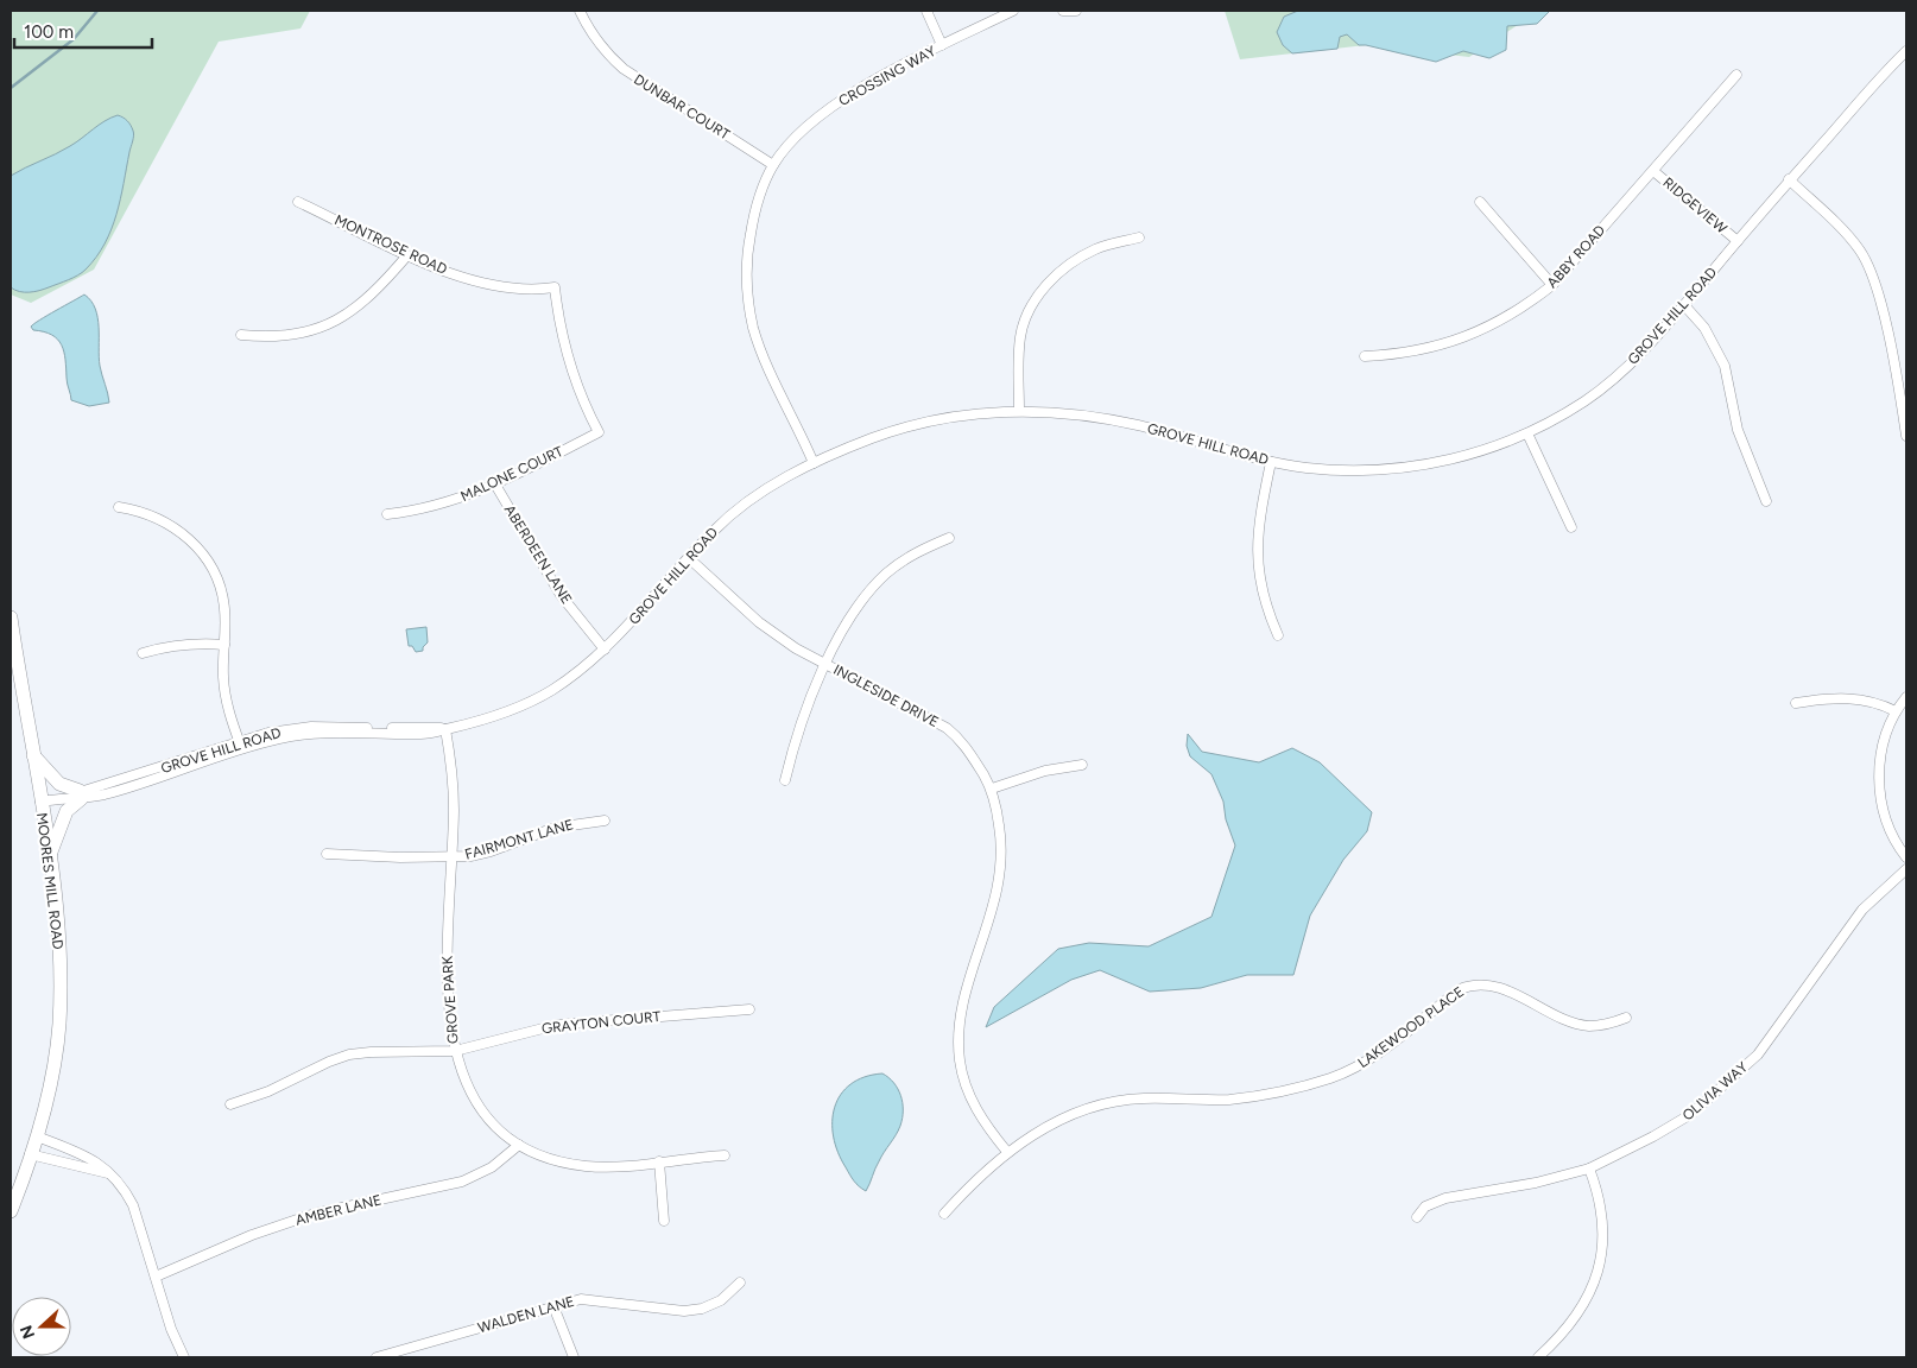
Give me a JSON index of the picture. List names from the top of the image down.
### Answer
{
  "streets": {
    "street": [
      "CROSSING WAY",
      "DUNBAR COURT",
      "RIDGEVIEW",
      "MONTROSE ROAD",
      "ABBY ROAD",
      "GROVE HILL ROAD",
      "MALONE COURT",
      "ABERDEEN LANE",
      "INGLESIDE DRIVE",
      "FAIRMONT LANE",
      "MOORES MILL ROAD",
      "GROVE PARK",
      "GRAYTON COURT",
      "LAKEWOOD PLACE",
      "OLIVIA WAY",
      "AMBER LANE",
      "WALDEN LANE"
    ]
  },
  "crossings": [
    ["CROSSING WAY", "DUNBAR COURT"],
    ["CROSSING WAY", "GROVE HILL ROAD"],
    ["RIDGEVIEW", "ABBY ROAD"],
    ["RIDGEVIEW", "GROVE HILL ROAD"],
    ["MONTROSE ROAD", "MALONE COURT"],
    ["GROVE HILL ROAD", "ABERDEEN LANE"],
    ["GROVE HILL ROAD", "INGLESIDE DRIVE"],
    ["GROVE HILL ROAD", "MOORES MILL ROAD"],
    ["GROVE HILL ROAD", "GROVE PARK"],
    ["MALONE COURT", "ABERDEEN LANE"],
    ["INGLESIDE DRIVE", "LAKEWOOD PLACE"],
    ["FAIRMONT LANE", "GROVE PARK"],
    ["GROVE PARK", "GRAYTON COURT"],
    ["GROVE PARK", "AMBER LANE"]
  ],
  "scale_bar": "100 m",
  "north": "left"
}
